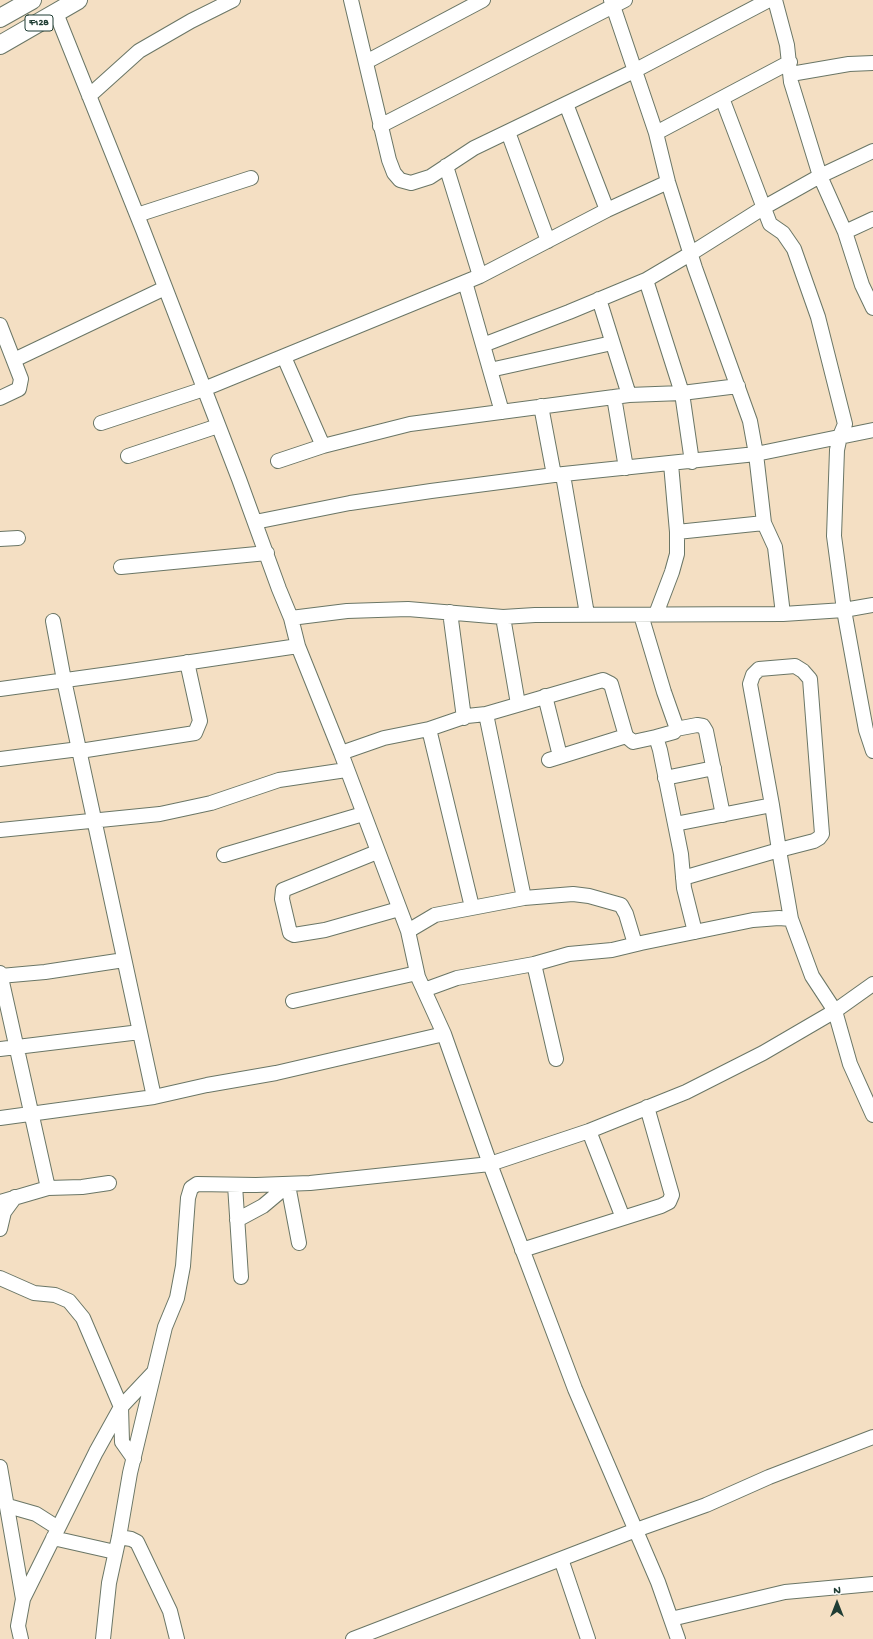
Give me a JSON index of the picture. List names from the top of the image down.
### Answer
{
  "streets": {
    "main road": ["F128"]
  },
  "north": "top"
}
